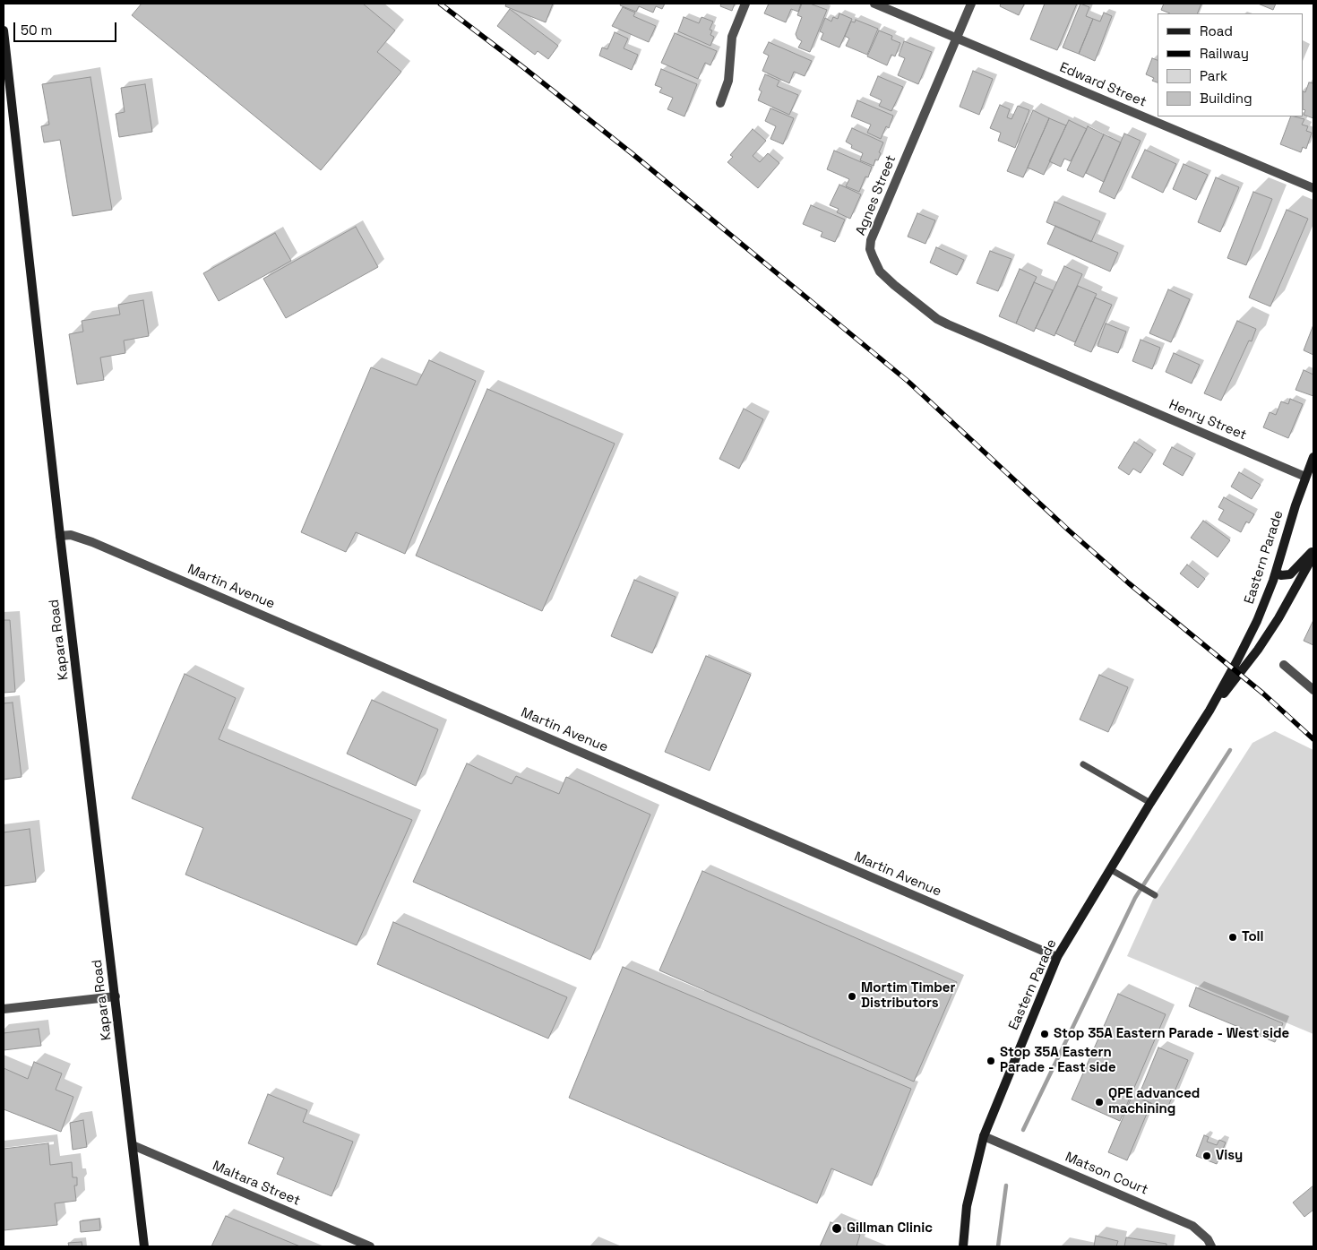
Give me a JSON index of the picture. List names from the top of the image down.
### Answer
{
  "streets": {
    "street": [
      "Edward Street",
      "Agnes Street",
      "Henry Street",
      "Eastern Parade",
      "Martin Avenue",
      "Kapara Road",
      "Matson Court",
      "Maltara Street"
    ]
  },
  "crossings": [
    ["Edward Street", "Agnes Street"],
    ["Agnes Street", "Henry Street"],
    ["Henry Street", "Eastern Parade"],
    ["Eastern Parade", "Martin Avenue"],
    ["Eastern Parade", "Matson Court"],
    ["Martin Avenue", "Kapara Road"],
    ["Kapara Road", "Maltara Street"]
  ],
  "places": [
    "Toll",
    "Mortim Timber Distributors",
    "Stop 35A Eastern Parade - West side",
    "Stop 35A Eastern Parade - East side",
    "QPE advanced machining",
    "Visy",
    "Gillman Clinic"
  ],
  "legend": [
    "Road",
    "Railway",
    "Park",
    "Building"
  ],
  "scale_bar": "50 m"
}
